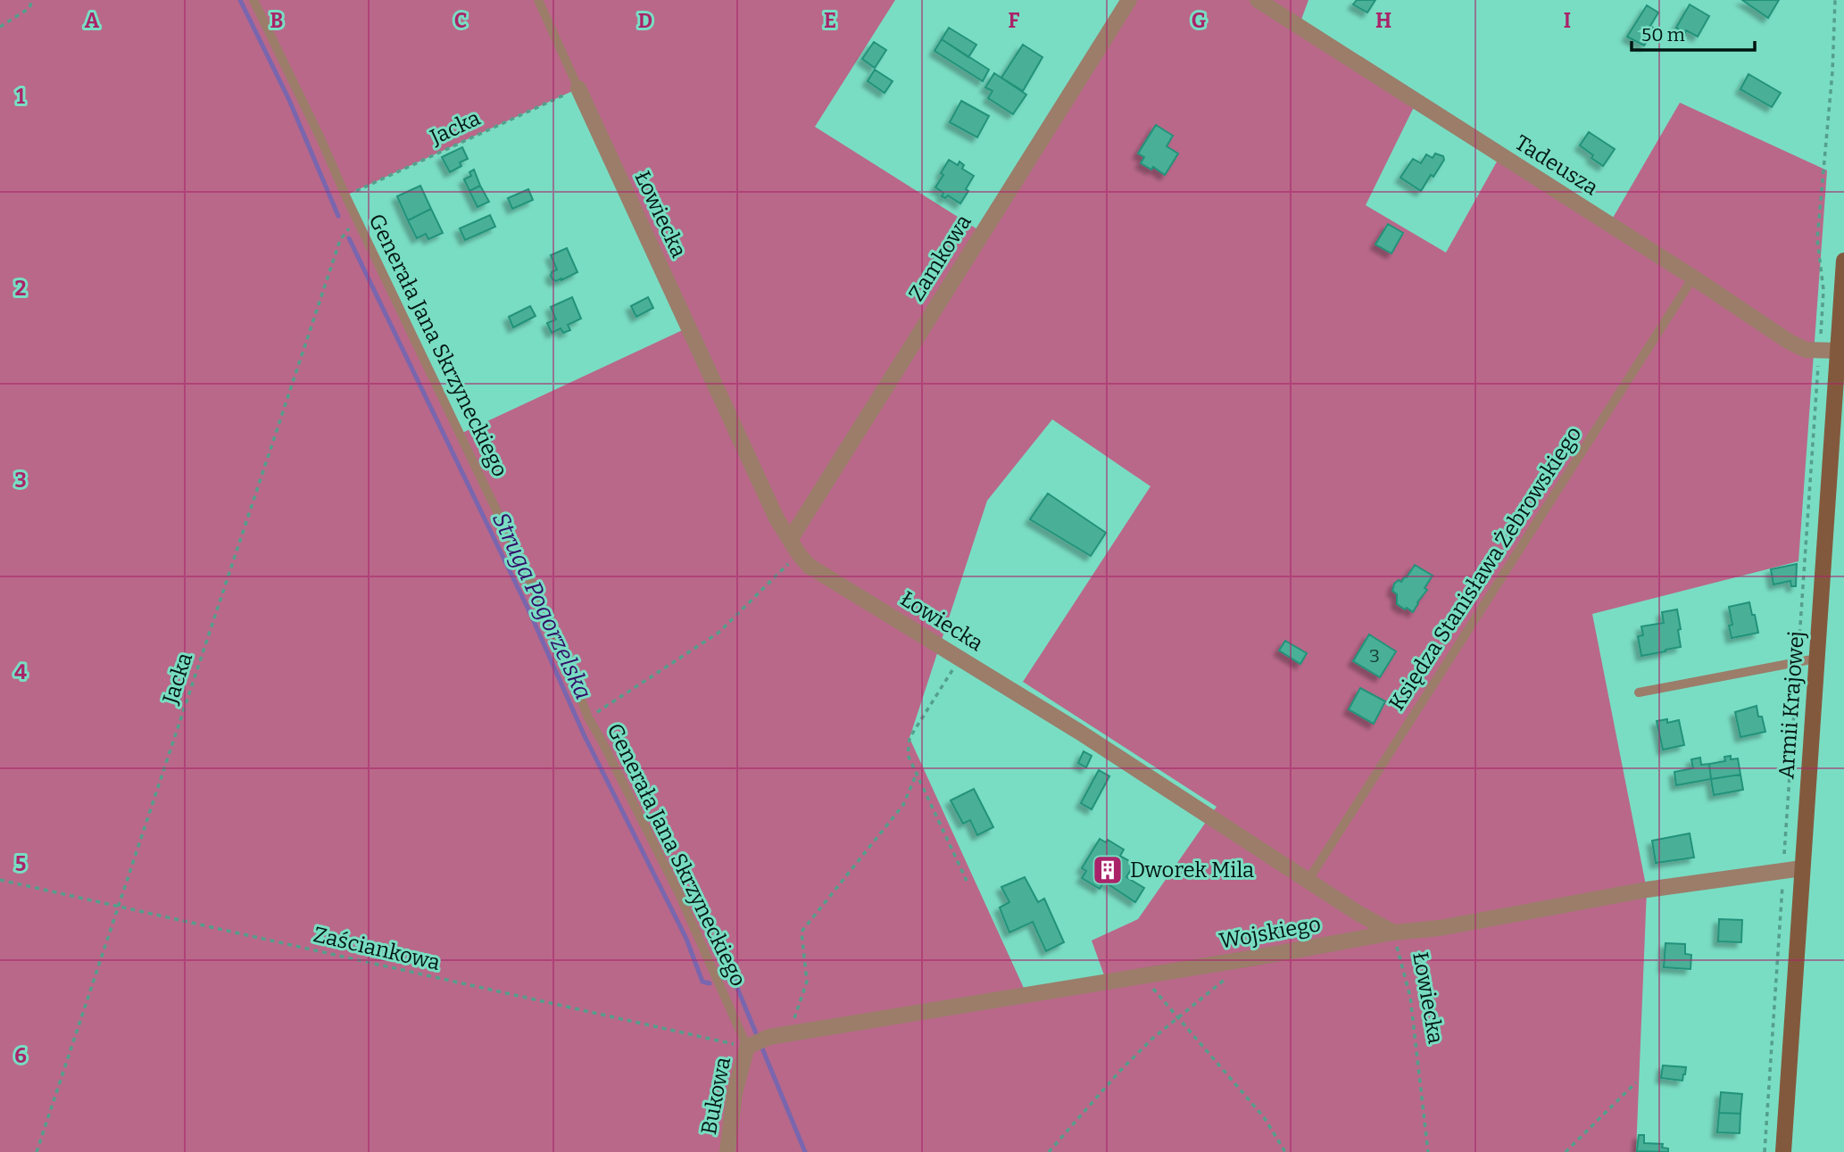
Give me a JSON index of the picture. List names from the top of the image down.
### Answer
{
  "streets": {
    "main road": ["Armii Krajowej"],
    "street": [
      "Tadeusza",
      "Łowiecka",
      "Zamkowa",
      "Wojskiego",
      "Bukowa"
    ],
    "lane": ["Generała Jana Skrzyneckiego", "Księdza Stanisława Żebrowskiego"],
    "path": ["Jacka", "Zaściankowa"]
  },
  "crossings": [
    ["Jacka", "Łowiecka"],
    ["Jacka", "Generała Jana Skrzyneckiego"],
    ["Jacka", "Zaściankowa"],
    ["Tadeusza", "Księdza Stanisława Żebrowskiego"],
    ["Tadeusza", "Armii Krajowej"],
    ["Łowiecka", "Zamkowa"],
    ["Łowiecka", "Księdza Stanisława Żebrowskiego"],
    ["Łowiecka", "Wojskiego"],
    ["Generała Jana Skrzyneckiego", "Wojskiego"],
    ["Generała Jana Skrzyneckiego", "Zaściankowa"],
    ["Generała Jana Skrzyneckiego", "Bukowa"],
    ["Armii Krajowej", "Wojskiego"],
    ["Wojskiego", "Zaściankowa"],
    ["Wojskiego", "Bukowa"],
    ["Zaściankowa", "Bukowa"]
  ],
  "water": ["Struga Pogorzelska"],
  "places": {
    "building": ["Dworek Mila"]
  },
  "house_numbers": ["3"],
  "scale_bar": "50 m",
  "grid": {
    "columns": [
      "A",
      "B",
      "C",
      "D",
      "E",
      "F",
      "G",
      "H",
      "I"
    ],
    "rows": [
      "1",
      "2",
      "3",
      "4",
      "5",
      "6"
    ]
  }
}
